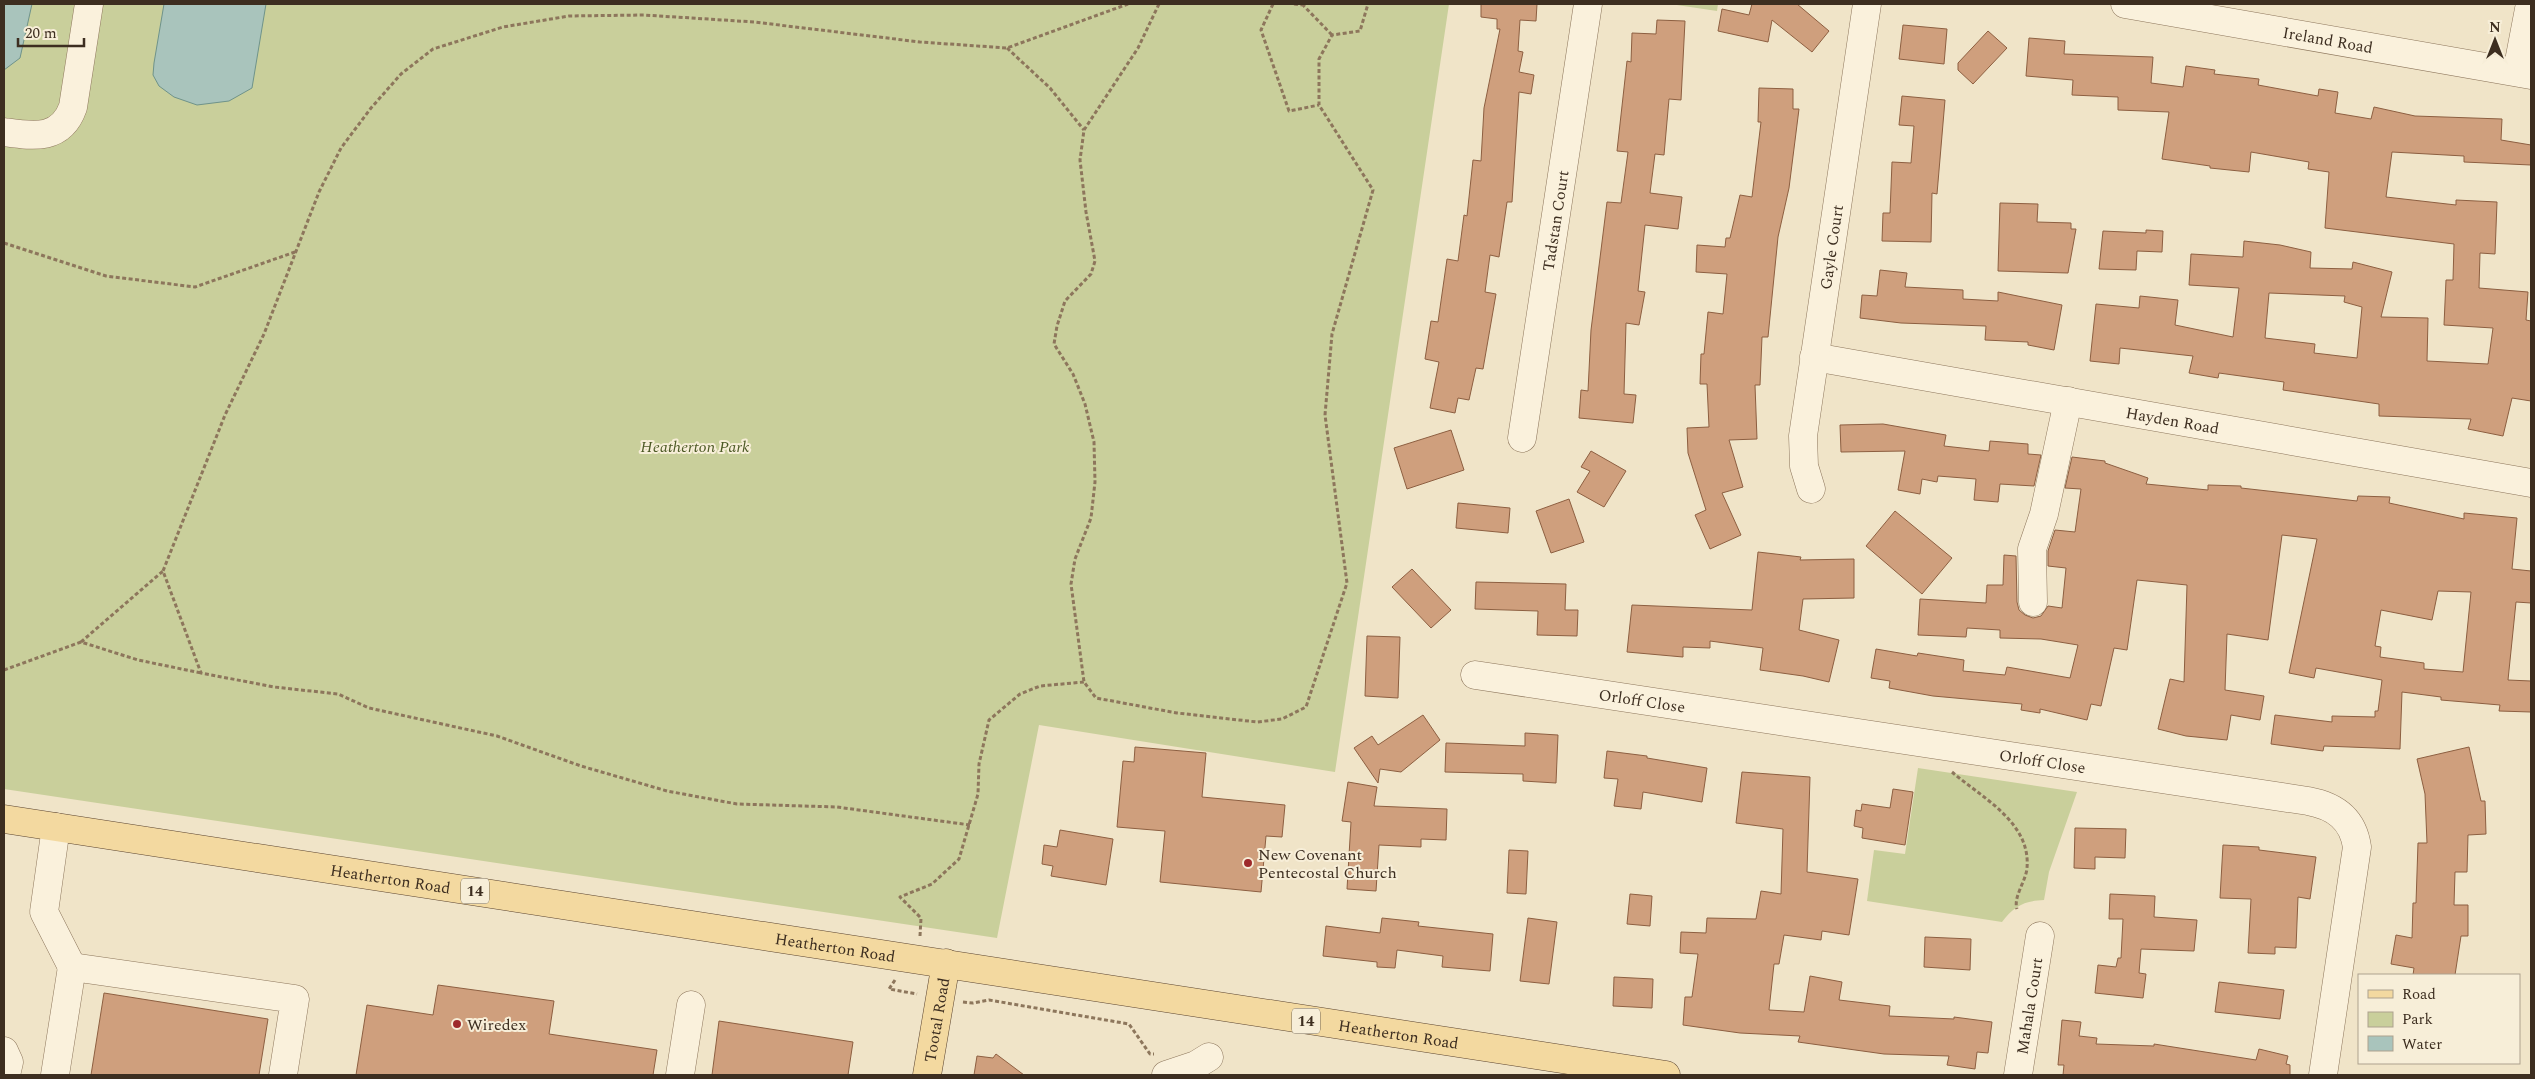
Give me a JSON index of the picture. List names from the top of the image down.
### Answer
{
  "streets": {
    "main road": ["Heatherton Road", "14", "Tootal Road"],
    "street": [
      "Ireland Road",
      "Tadstan Court",
      "Gayle Court",
      "Hayden Road",
      "Orloff Close",
      "Mahala Court"
    ]
  },
  "crossings": [
    ["Gayle Court", "Hayden Road"],
    ["Heatherton Road", "Tootal Road"]
  ],
  "parks": ["Heatherton Park"],
  "places": ["New Covenant Pentecostal Church", "Wiredex"],
  "legend": ["Road", "Park", "Water"],
  "scale_bar": "20 m",
  "north": "top"
}
